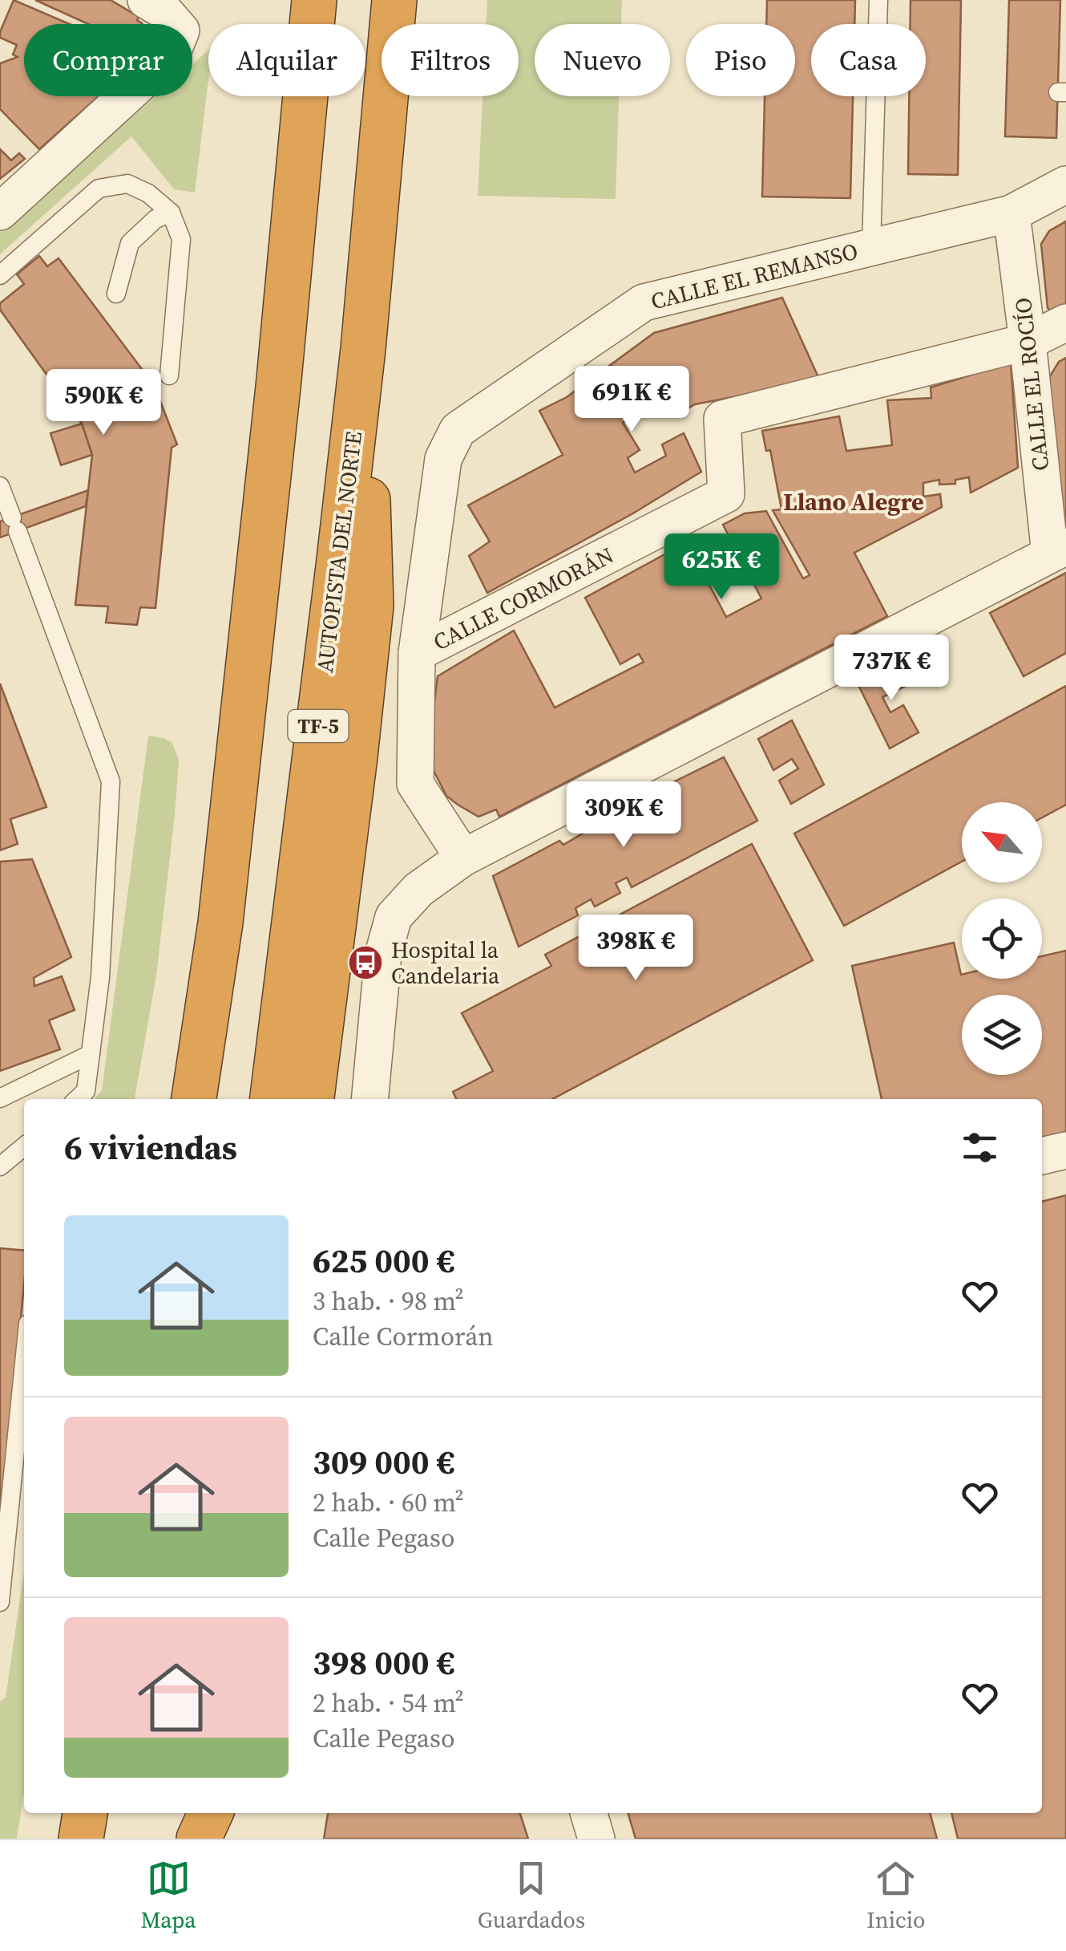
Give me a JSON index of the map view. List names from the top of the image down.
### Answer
{
  "streets": {
    "highway": ["AUTOPISTA DEL NORTE", "TF-5"],
    "street": ["CALLE EL REMANSO", "CALLE EL ROCÍO", "CALLE CORMORÁN"]
  },
  "crossings": [
    ["CALLE EL REMANSO", "CALLE EL ROCÍO"],
    ["CALLE EL REMANSO", "CALLE CORMORÁN"],
    ["CALLE EL ROCÍO", "CALLE CORMORÁN"]
  ],
  "districts": ["Llano Alegre"],
  "places": {
    "bus stop": ["Hospital la Candelaria"]
  },
  "north": "top left",
  "page": {
    "chip": [
      "Comprar",
      "Alquilar",
      "Filtros",
      "Nuevo",
      "Piso",
      "Casa"
    ],
    "price": [
      "691K €",
      "590K €",
      "625K €",
      "737K €",
      "309K €",
      "398K €"
    ],
    "heading": "6 viviendas",
    "list": [
      {
        "name": "625 000 €",
        "note": "3 hab. · 98 m² · Calle Cormorán"
      },
      {
        "name": "309 000 €",
        "note": "2 hab. · 60 m² · Calle Pegaso"
      },
      {
        "name": "398 000 €",
        "note": "2 hab. · 54 m² · Calle Pegaso"
      }
    ],
    "tabs": ["Mapa", "Guardados", "Inicio"]
  }
}
